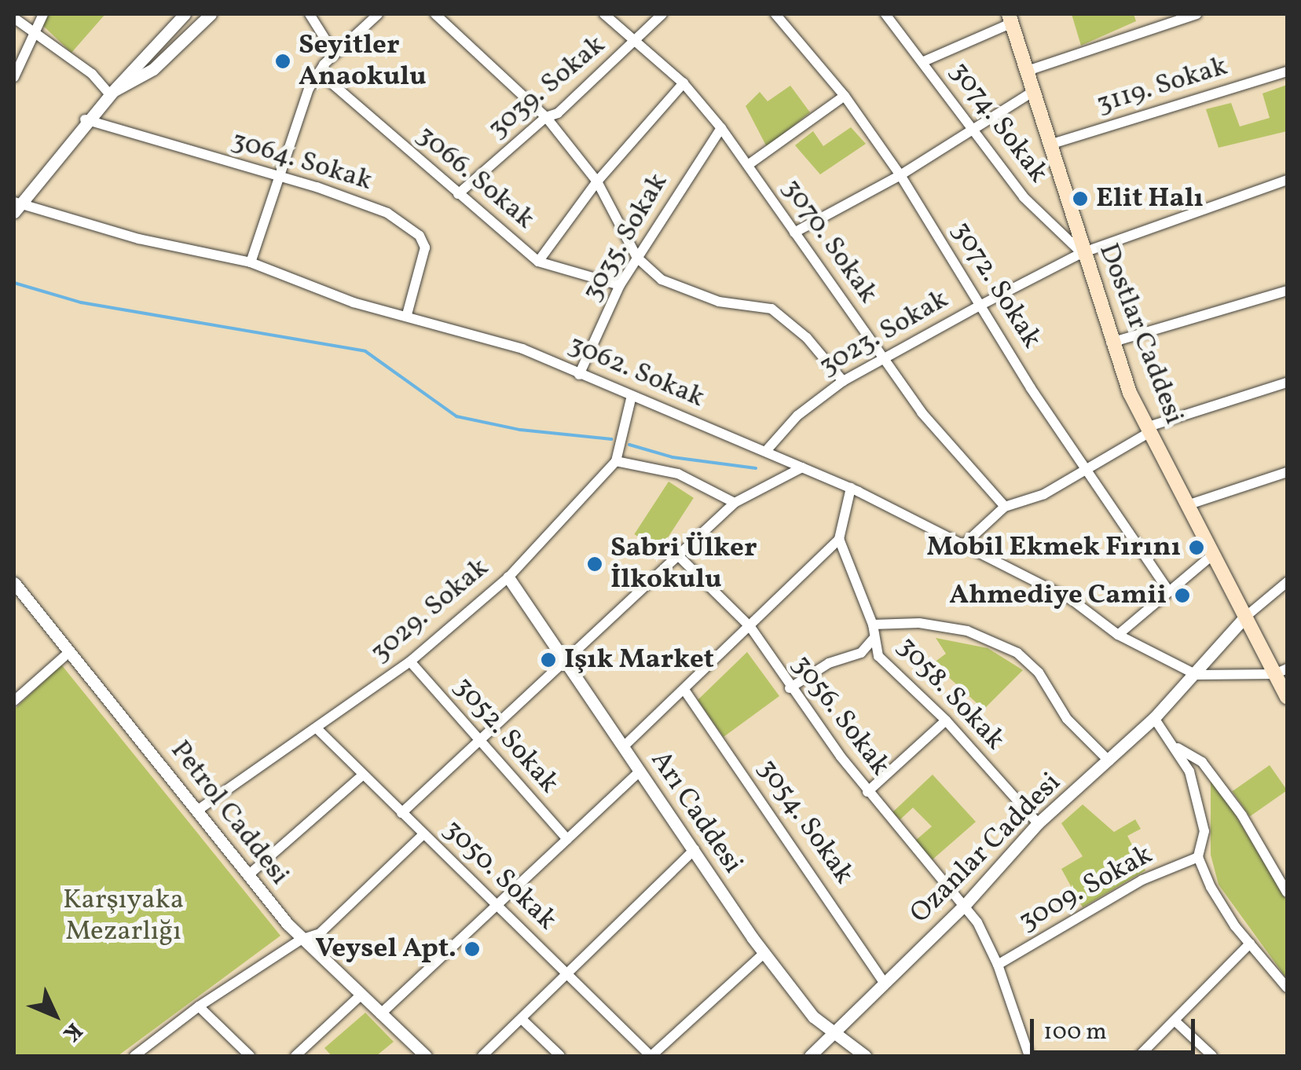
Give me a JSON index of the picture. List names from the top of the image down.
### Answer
{
  "streets": {
    "main road": ["Dostlar Caddesi"],
    "street": [
      "3119. Sokak",
      "3039. Sokak",
      "3074. Sokak",
      "3064. Sokak",
      "3066. Sokak",
      "3035. Sokak",
      "3070. Sokak",
      "3072. Sokak",
      "3023. Sokak",
      "3062. Sokak",
      "3029. Sokak",
      "3058. Sokak",
      "3056. Sokak",
      "3052. Sokak",
      "Arı Caddesi",
      "Petrol Caddesi",
      "3054. Sokak",
      "Ozanlar Caddesi",
      "3050. Sokak",
      "3009. Sokak"
    ]
  },
  "crossings": [
    ["3119. Sokak", "Dostlar Caddesi"],
    ["3039. Sokak", "3066. Sokak"],
    ["3039. Sokak", "3070. Sokak"],
    ["3074. Sokak", "3023. Sokak"],
    ["3074. Sokak", "Dostlar Caddesi"],
    ["3064. Sokak", "3062. Sokak"],
    ["3066. Sokak", "3035. Sokak"],
    ["3035. Sokak", "3070. Sokak"],
    ["3035. Sokak", "3062. Sokak"],
    ["3070. Sokak", "3023. Sokak"],
    ["3072. Sokak", "3023. Sokak"],
    ["3023. Sokak", "Dostlar Caddesi"],
    ["3023. Sokak", "3062. Sokak"],
    ["Dostlar Caddesi", "Ozanlar Caddesi"],
    ["3062. Sokak", "3029. Sokak"],
    ["3062. Sokak", "Ozanlar Caddesi"],
    ["3029. Sokak", "3052. Sokak"],
    ["3029. Sokak", "Arı Caddesi"],
    ["3029. Sokak", "Petrol Caddesi"],
    ["3029. Sokak", "3050. Sokak"],
    ["3058. Sokak", "Ozanlar Caddesi"],
    ["3056. Sokak", "Ozanlar Caddesi"],
    ["3056. Sokak", "3009. Sokak"],
    ["Arı Caddesi", "Ozanlar Caddesi"],
    ["3054. Sokak", "Ozanlar Caddesi"]
  ],
  "parks": ["Karşıyaka Mezarlığı"],
  "places": [
    "Seyitler Anaokulu",
    "Elit Halı",
    "Mobil Ekmek Fırını",
    "Sabri Ülker İlkokulu",
    "Ahmediye Camii",
    "Işık Market",
    "Veysel Apt."
  ],
  "scale_bar": "100 m",
  "north": "bottom right"
}
